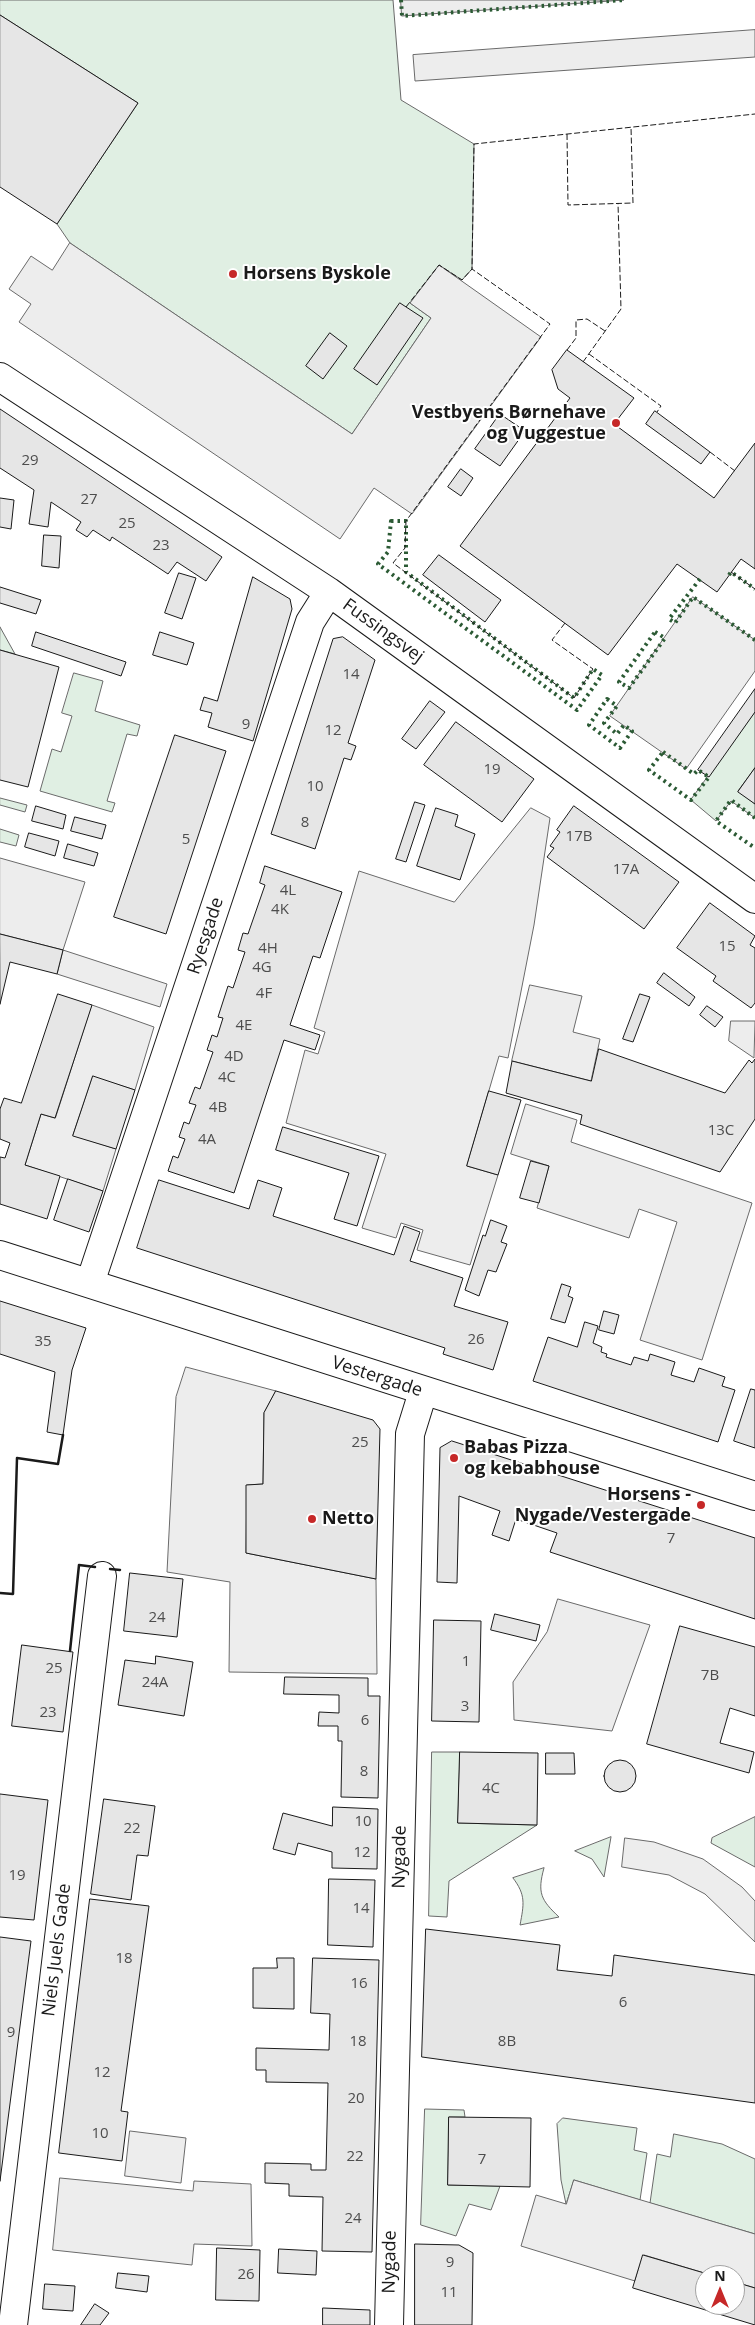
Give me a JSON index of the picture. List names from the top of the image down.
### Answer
{
  "streets": {
    "street": [
      "Fussingsvej",
      "Ryesgade",
      "Vestergade",
      "Nygade",
      "Niels Juels Gade"
    ]
  },
  "crossings": [
    ["Fussingsvej", "Ryesgade"],
    ["Ryesgade", "Vestergade"],
    ["Vestergade", "Nygade"]
  ],
  "places": [
    "Horsens Byskole",
    "Vestbyens Børnehave og Vuggestue",
    "Babas Pizza og kebabhouse",
    "Horsens - Nygade/Vestergade",
    "Netto"
  ],
  "house_numbers": [
    "29",
    "27",
    "25",
    "23",
    "14",
    "9",
    "12",
    "19",
    "10",
    "8",
    "17B",
    "5",
    "17A",
    "4L",
    "4K",
    "15",
    "4H",
    "4G",
    "4F",
    "4E",
    "4D",
    "4C",
    "4B",
    "13C",
    "4A",
    "26",
    "35",
    "25",
    "7",
    "24",
    "1",
    "25",
    "7B",
    "24A",
    "3",
    "23",
    "6",
    "8",
    "4C",
    "10",
    "22",
    "12",
    "19",
    "14",
    "18",
    "16",
    "6",
    "9",
    "18",
    "8B",
    "12",
    "20",
    "10",
    "22",
    "7",
    "24",
    "9",
    "26",
    "11"
  ],
  "north": "top"
}
